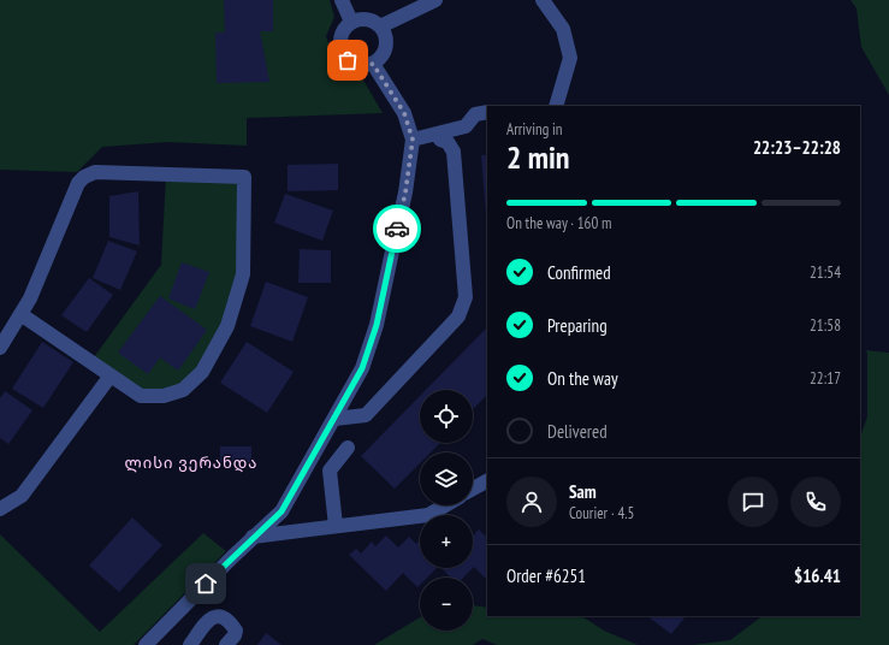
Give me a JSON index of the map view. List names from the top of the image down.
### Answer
{
  "districts": ["ლისი ვერანდა"],
  "page": {
    "heading": ["2 min", "Arriving in", "22:23–22:28"],
    "panel": [
      "Sam",
      "Courier · 4.5",
      "Order #6251",
      "$16.41"
    ],
    "bar": "On the way · 160 m",
    "list": [
      ["Confirmed", "21:54"],
      ["Preparing", "21:58"],
      ["On the way", "22:17"],
      "Delivered"
    ],
    "map_buttons": ["+", "−"]
  }
}
